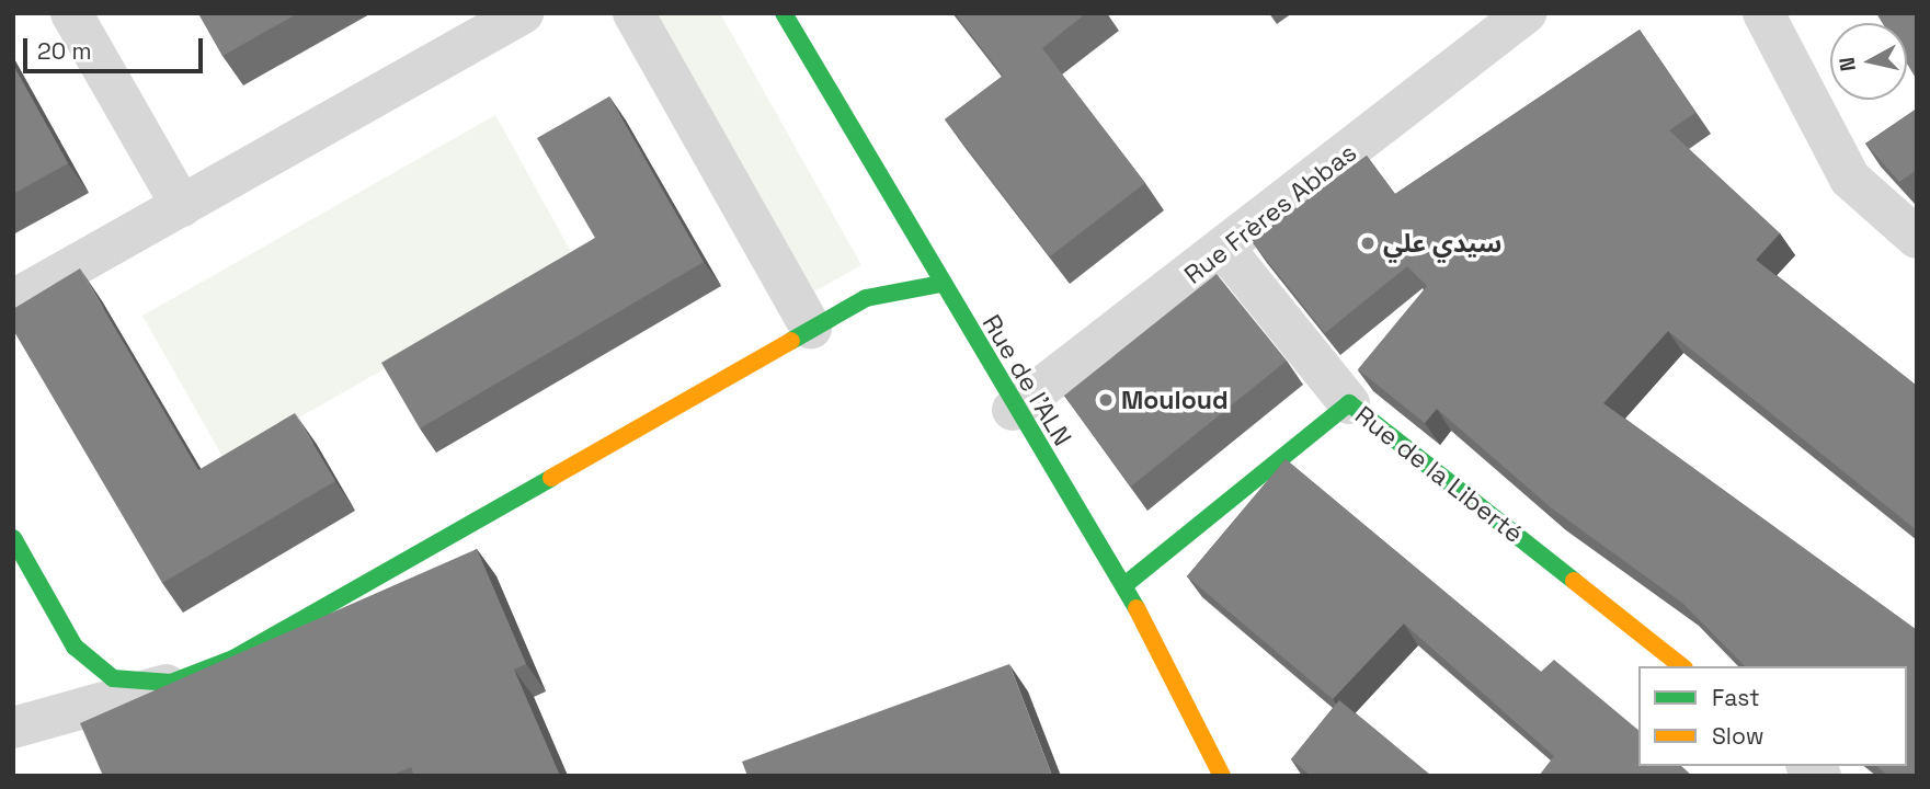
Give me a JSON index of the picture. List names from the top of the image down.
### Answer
{
  "streets": {
    "street": ["Rue Frères Abbas", "Rue de l'ALN", "Rue de la Liberté"]
  },
  "crossings": [
    ["Rue Frères Abbas", "Rue de l'ALN"],
    ["Rue de l'ALN", "Rue de la Liberté"]
  ],
  "places": ["سيدي علي", "Mouloud"],
  "legend": ["Fast", "Slow"],
  "scale_bar": "20 m",
  "north": "left"
}
